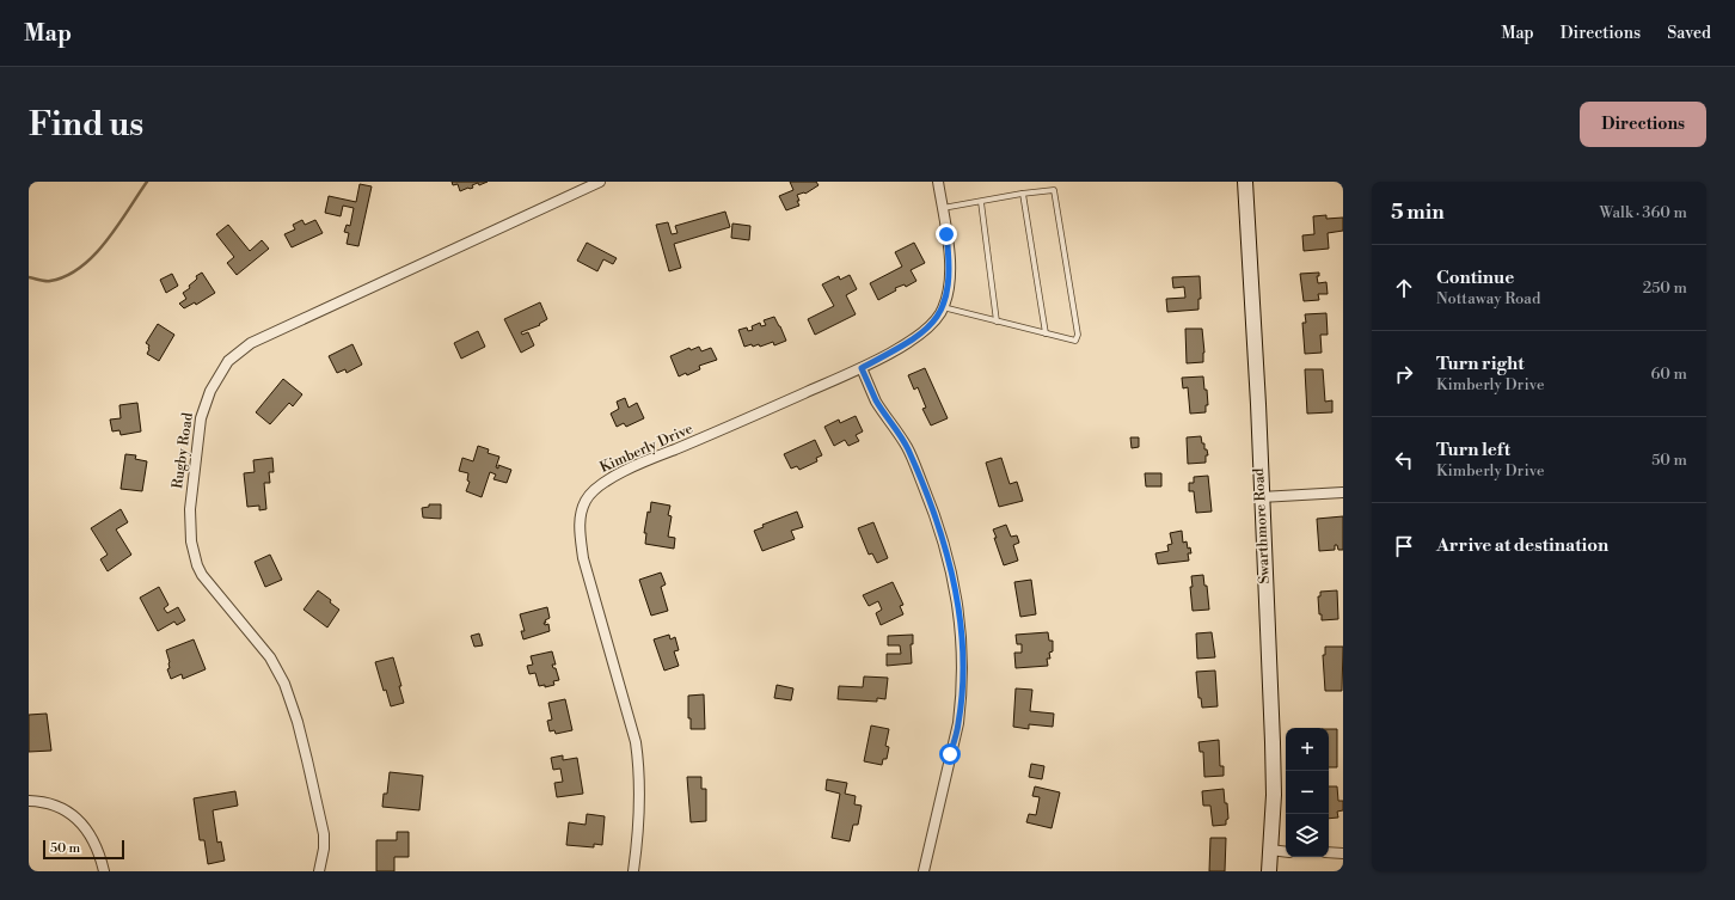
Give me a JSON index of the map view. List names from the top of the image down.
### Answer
{
  "streets": {
    "street": ["Kimberly Drive", "Rugby Road", "Swarthmore Road"]
  },
  "scale_bar": "50 m",
  "page": {
    "header": "Map",
    "nav": ["Map", "Directions", "Saved"],
    "buttons": "Directions",
    "title": "Find us",
    "heading": ["5 min", "Walk · 360 m"],
    "list": [
      ["Continue", "Nottaway Road", "250 m"],
      ["Turn right", "Kimberly Drive", "60 m"],
      ["Turn left", "Kimberly Drive", "50 m"],
      "Arrive at destination"
    ],
    "map_buttons": ["+", "−"],
    "scale": "50 m"
  }
}
